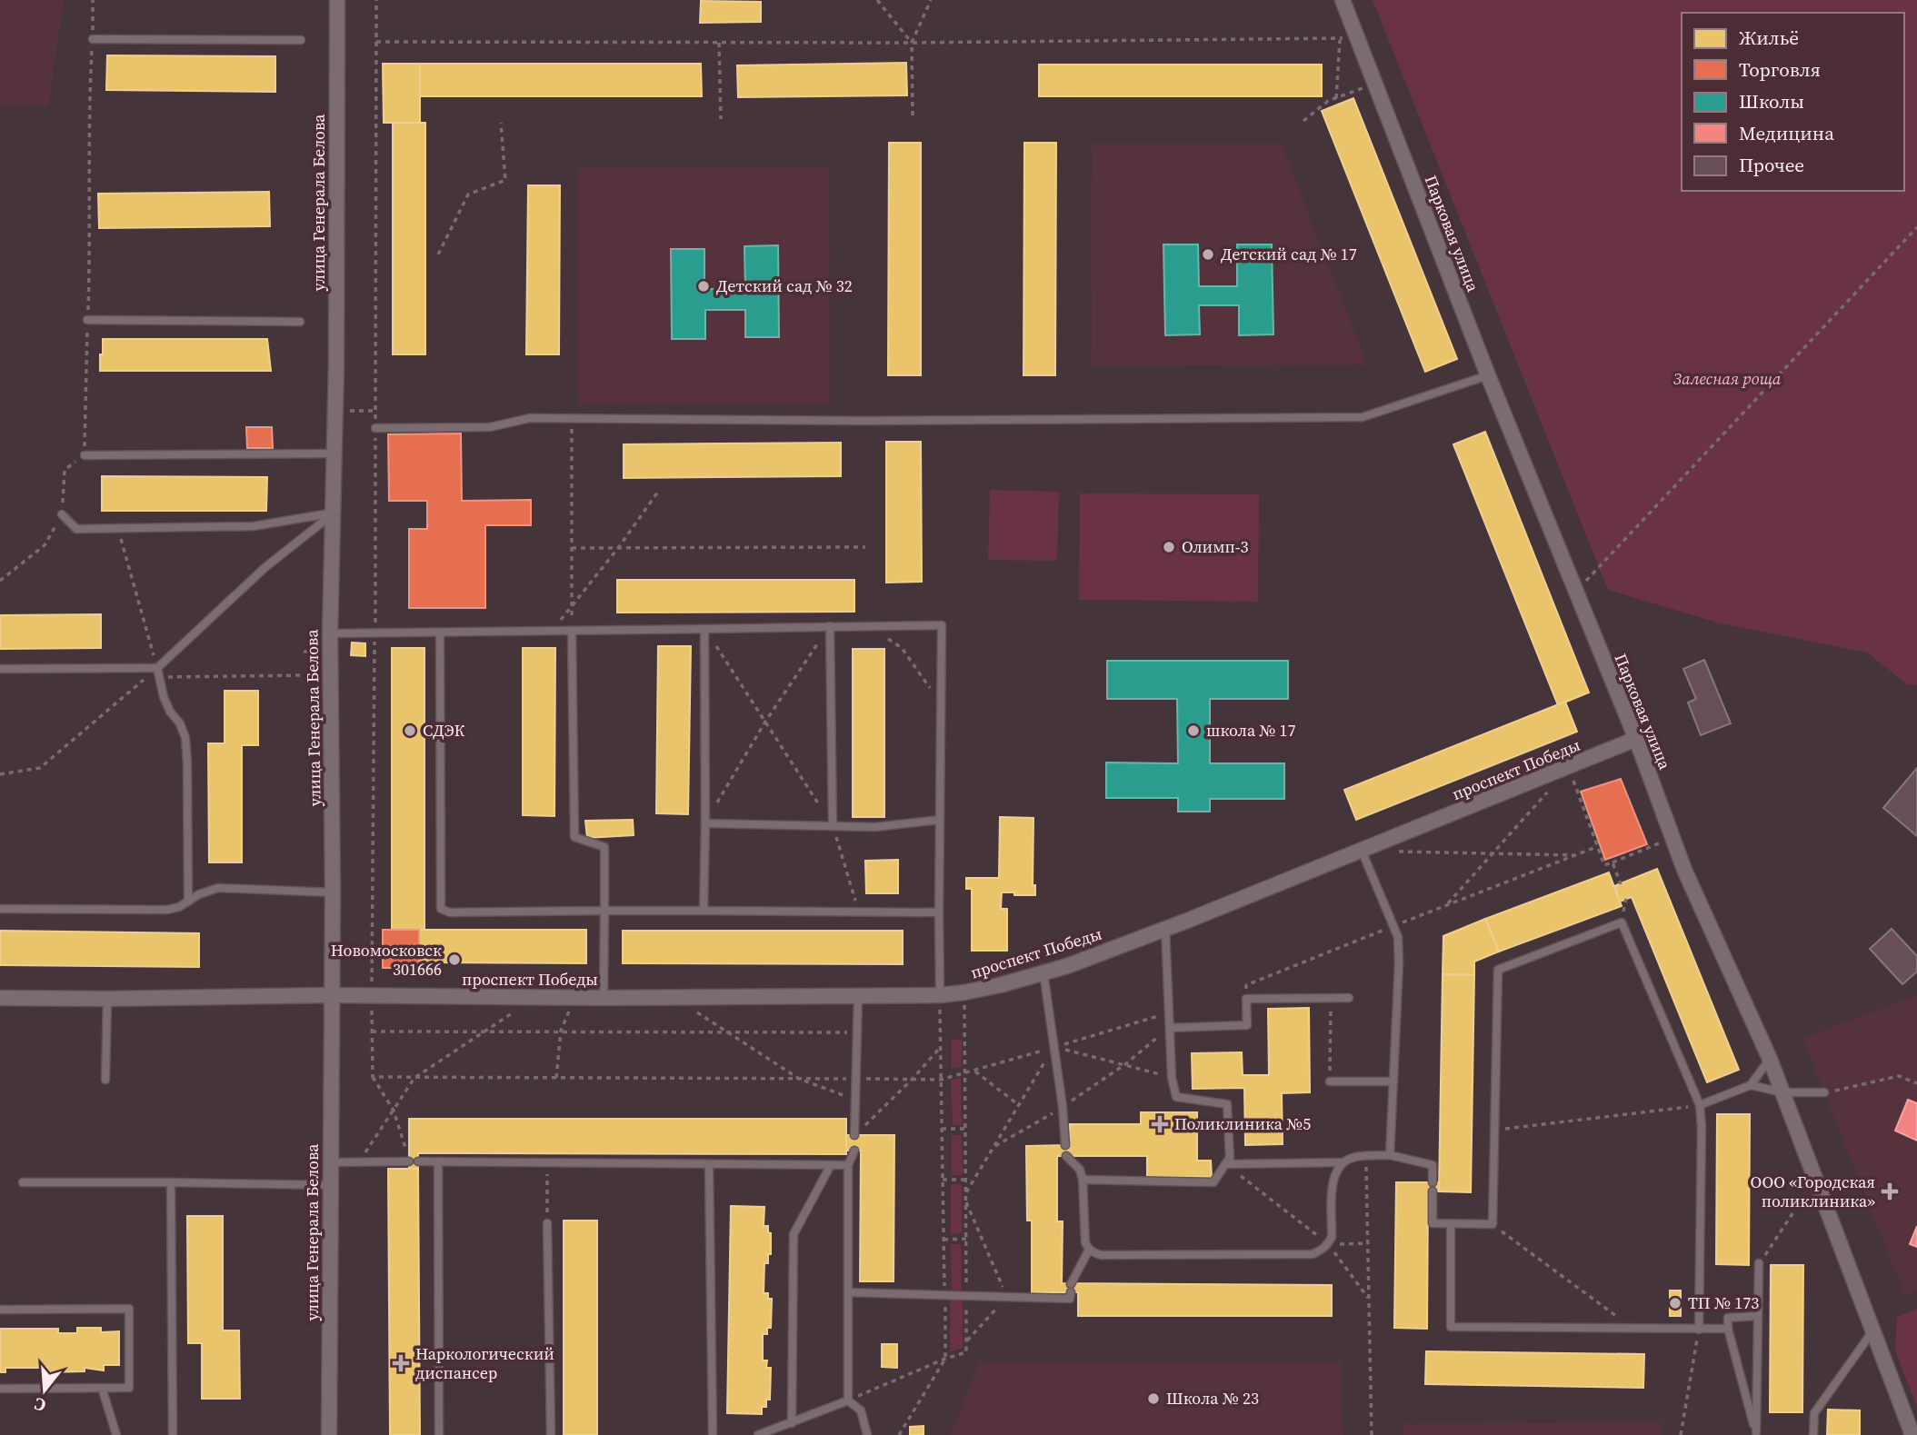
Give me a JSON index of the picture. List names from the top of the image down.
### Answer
{
  "streets": {
    "street": ["улица Генерала Белова", "Парковая улица", "проспект Победы"]
  },
  "crossings": [
    ["улица Генерала Белова", "проспект Победы"],
    ["Парковая улица", "проспект Победы"]
  ],
  "parks": ["Залесная роща"],
  "places": {
    "other": [
      "Детский сад № 17",
      "Детский сад № 32",
      "Олимп-3",
      "СДЭК",
      "школа № 17",
      "Новомосковск 301666",
      "ТП № 173",
      "Школа № 23"
    ],
    "health": ["Поликлиника №5", "ООО «Городская поликлиника»", "Наркологический диспансер"]
  },
  "legend": [
    "Жильё",
    "Торговля",
    "Школы",
    "Медицина",
    "Прочее"
  ],
  "north": "bottom"
}
